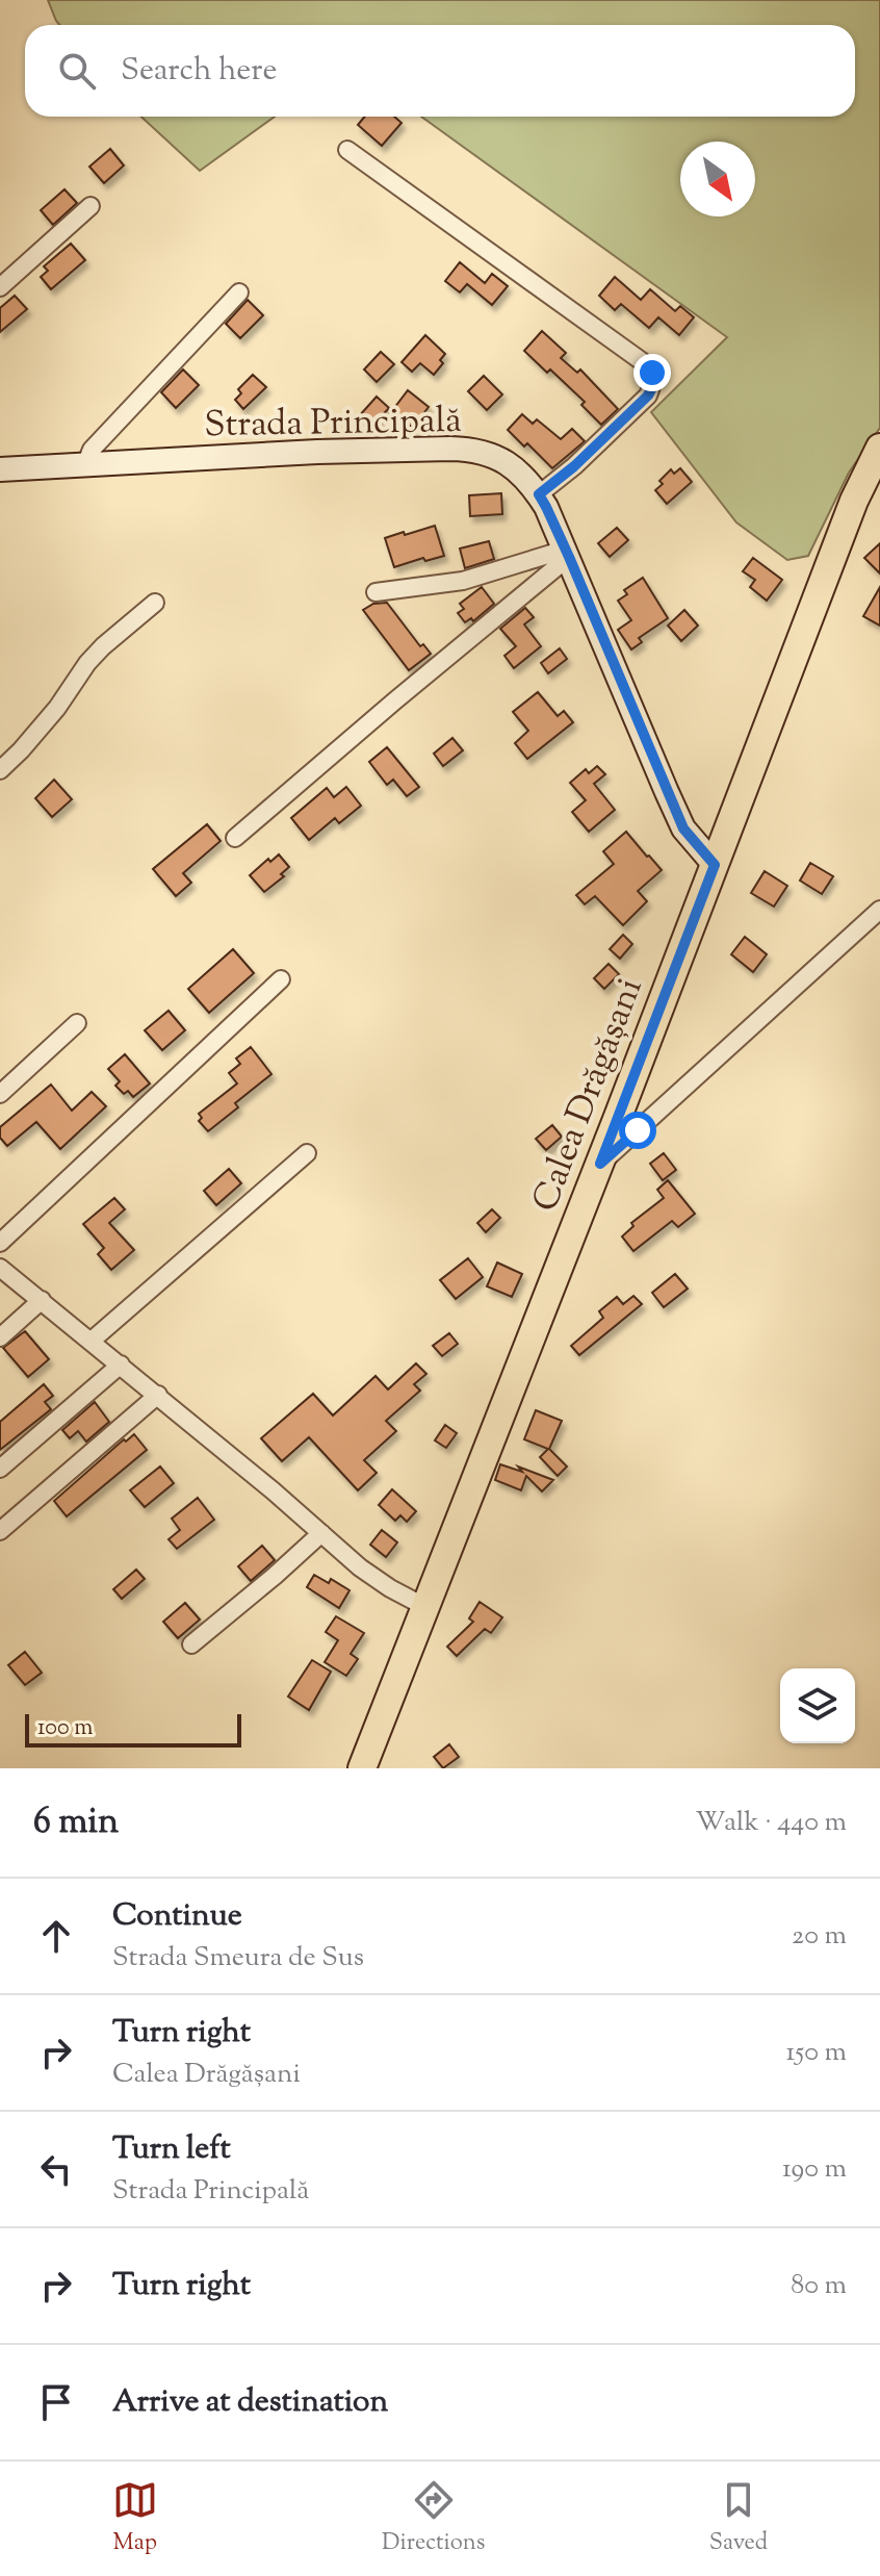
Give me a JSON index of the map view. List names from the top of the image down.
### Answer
{
  "streets": {
    "main road": ["Calea Drăgășani"],
    "street": ["Strada Principală"]
  },
  "crossings": [
    ["Strada Principală", "Calea Drăgășani"]
  ],
  "scale_bar": "100 m",
  "north": "bottom right",
  "page": {
    "search": "Search here",
    "scale": "100 m",
    "heading": ["6 min", "Walk · 440 m"],
    "list": [
      ["Continue", "Strada Smeura de Sus", "20 m"],
      ["Turn right", "Calea Drăgășani", "150 m"],
      ["Turn left", "Strada Principală", "190 m"],
      ["Turn right", "80 m"],
      "Arrive at destination"
    ],
    "nav": ["Map", "Directions", "Saved"]
  }
}
